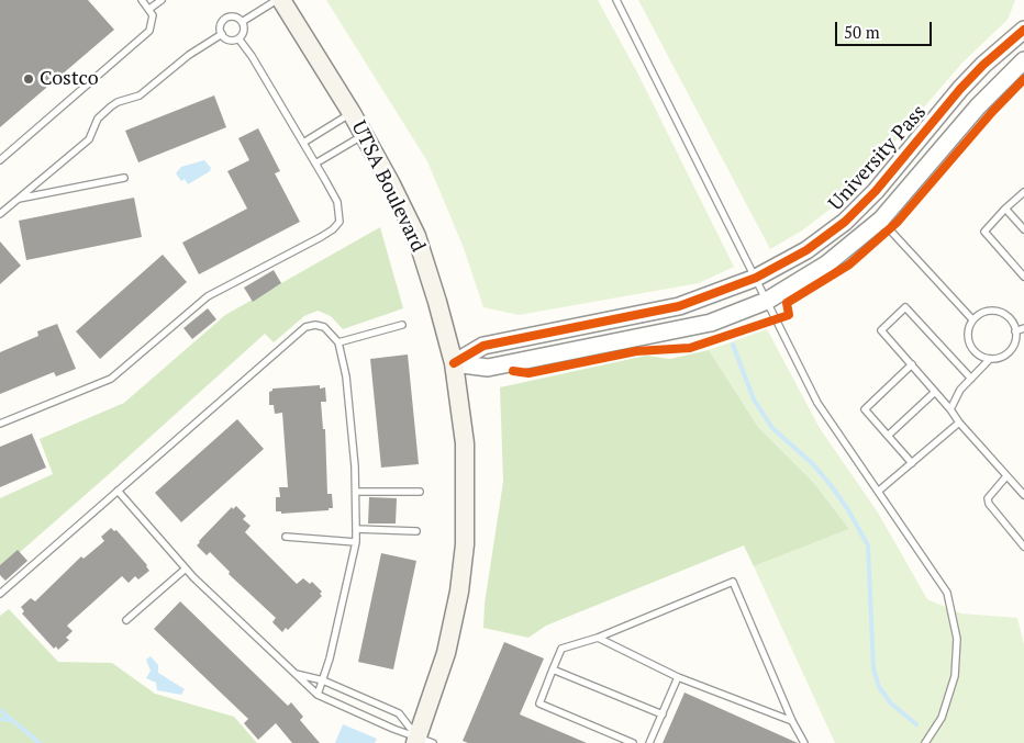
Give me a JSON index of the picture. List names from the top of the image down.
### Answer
{
  "streets": {
    "main road": ["UTSA Boulevard"],
    "street": ["University Pass"]
  },
  "crossings": [
    ["University Pass", "UTSA Boulevard"]
  ],
  "places": ["Costco"],
  "scale_bar": "50 m"
}
